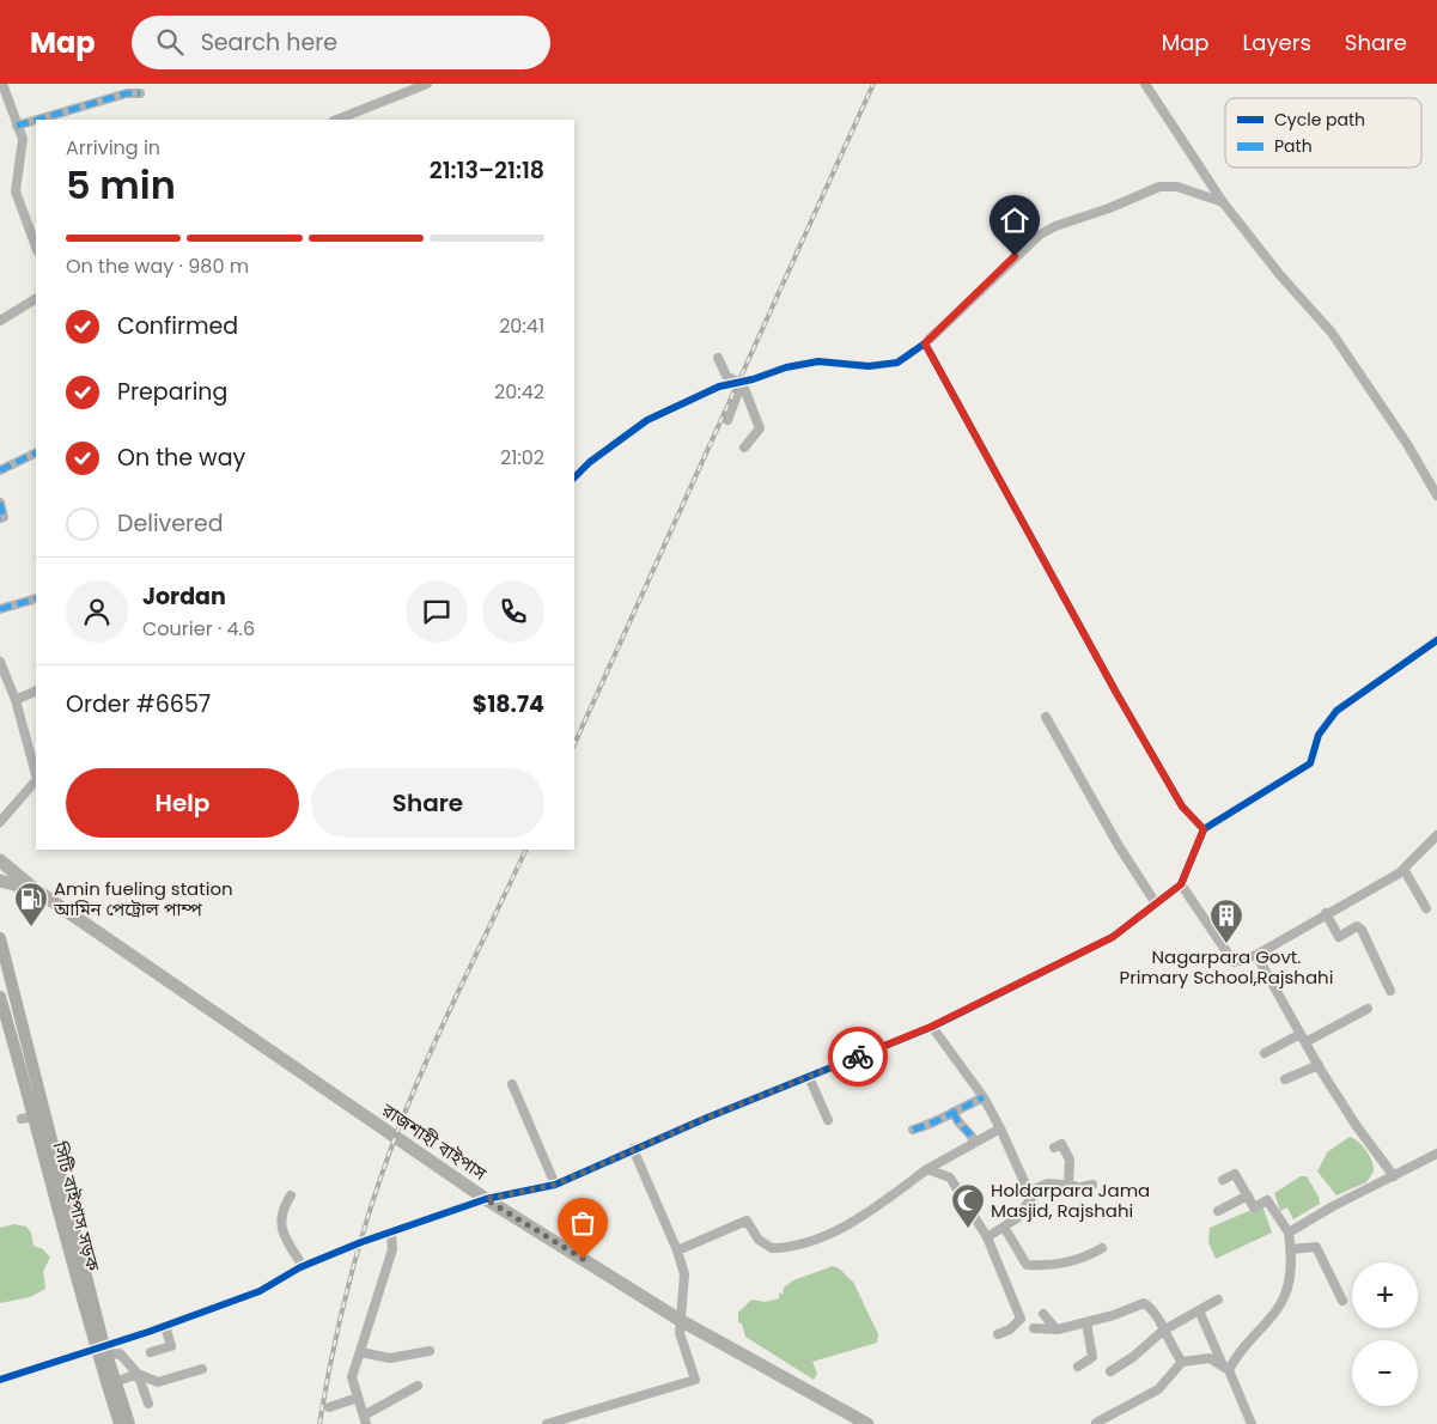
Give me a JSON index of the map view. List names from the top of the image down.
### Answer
{
  "streets": {
    "highway": ["রাজশাহী বাইপাস"],
    "main road": ["সিটি বাইপাস সড়ক"]
  },
  "places": {
    "fuel station": ["Amin fueling station আমিন পেট্রোল পাম্প"],
    "building": ["Nagarpara Govt. Primary School,Rajshahi"],
    "mosque": ["Holdarpara Jama Masjid, Rajshahi"]
  },
  "legend": ["Cycle path", "Path"],
  "page": {
    "header": "Map",
    "search": "Search here",
    "nav": ["Map", "Layers", "Share"],
    "heading": ["5 min", "Arriving in", "21:13–21:18"],
    "panel": [
      "Jordan",
      "Courier · 4.6",
      "Order #6657",
      "$18.74"
    ],
    "bar": "On the way · 980 m",
    "list": [
      ["Confirmed", "20:41"],
      ["Preparing", "20:42"],
      ["On the way", "21:02"],
      "Delivered"
    ],
    "buttons": ["Help", "Share"],
    "map_buttons": ["+", "−"]
  }
}
